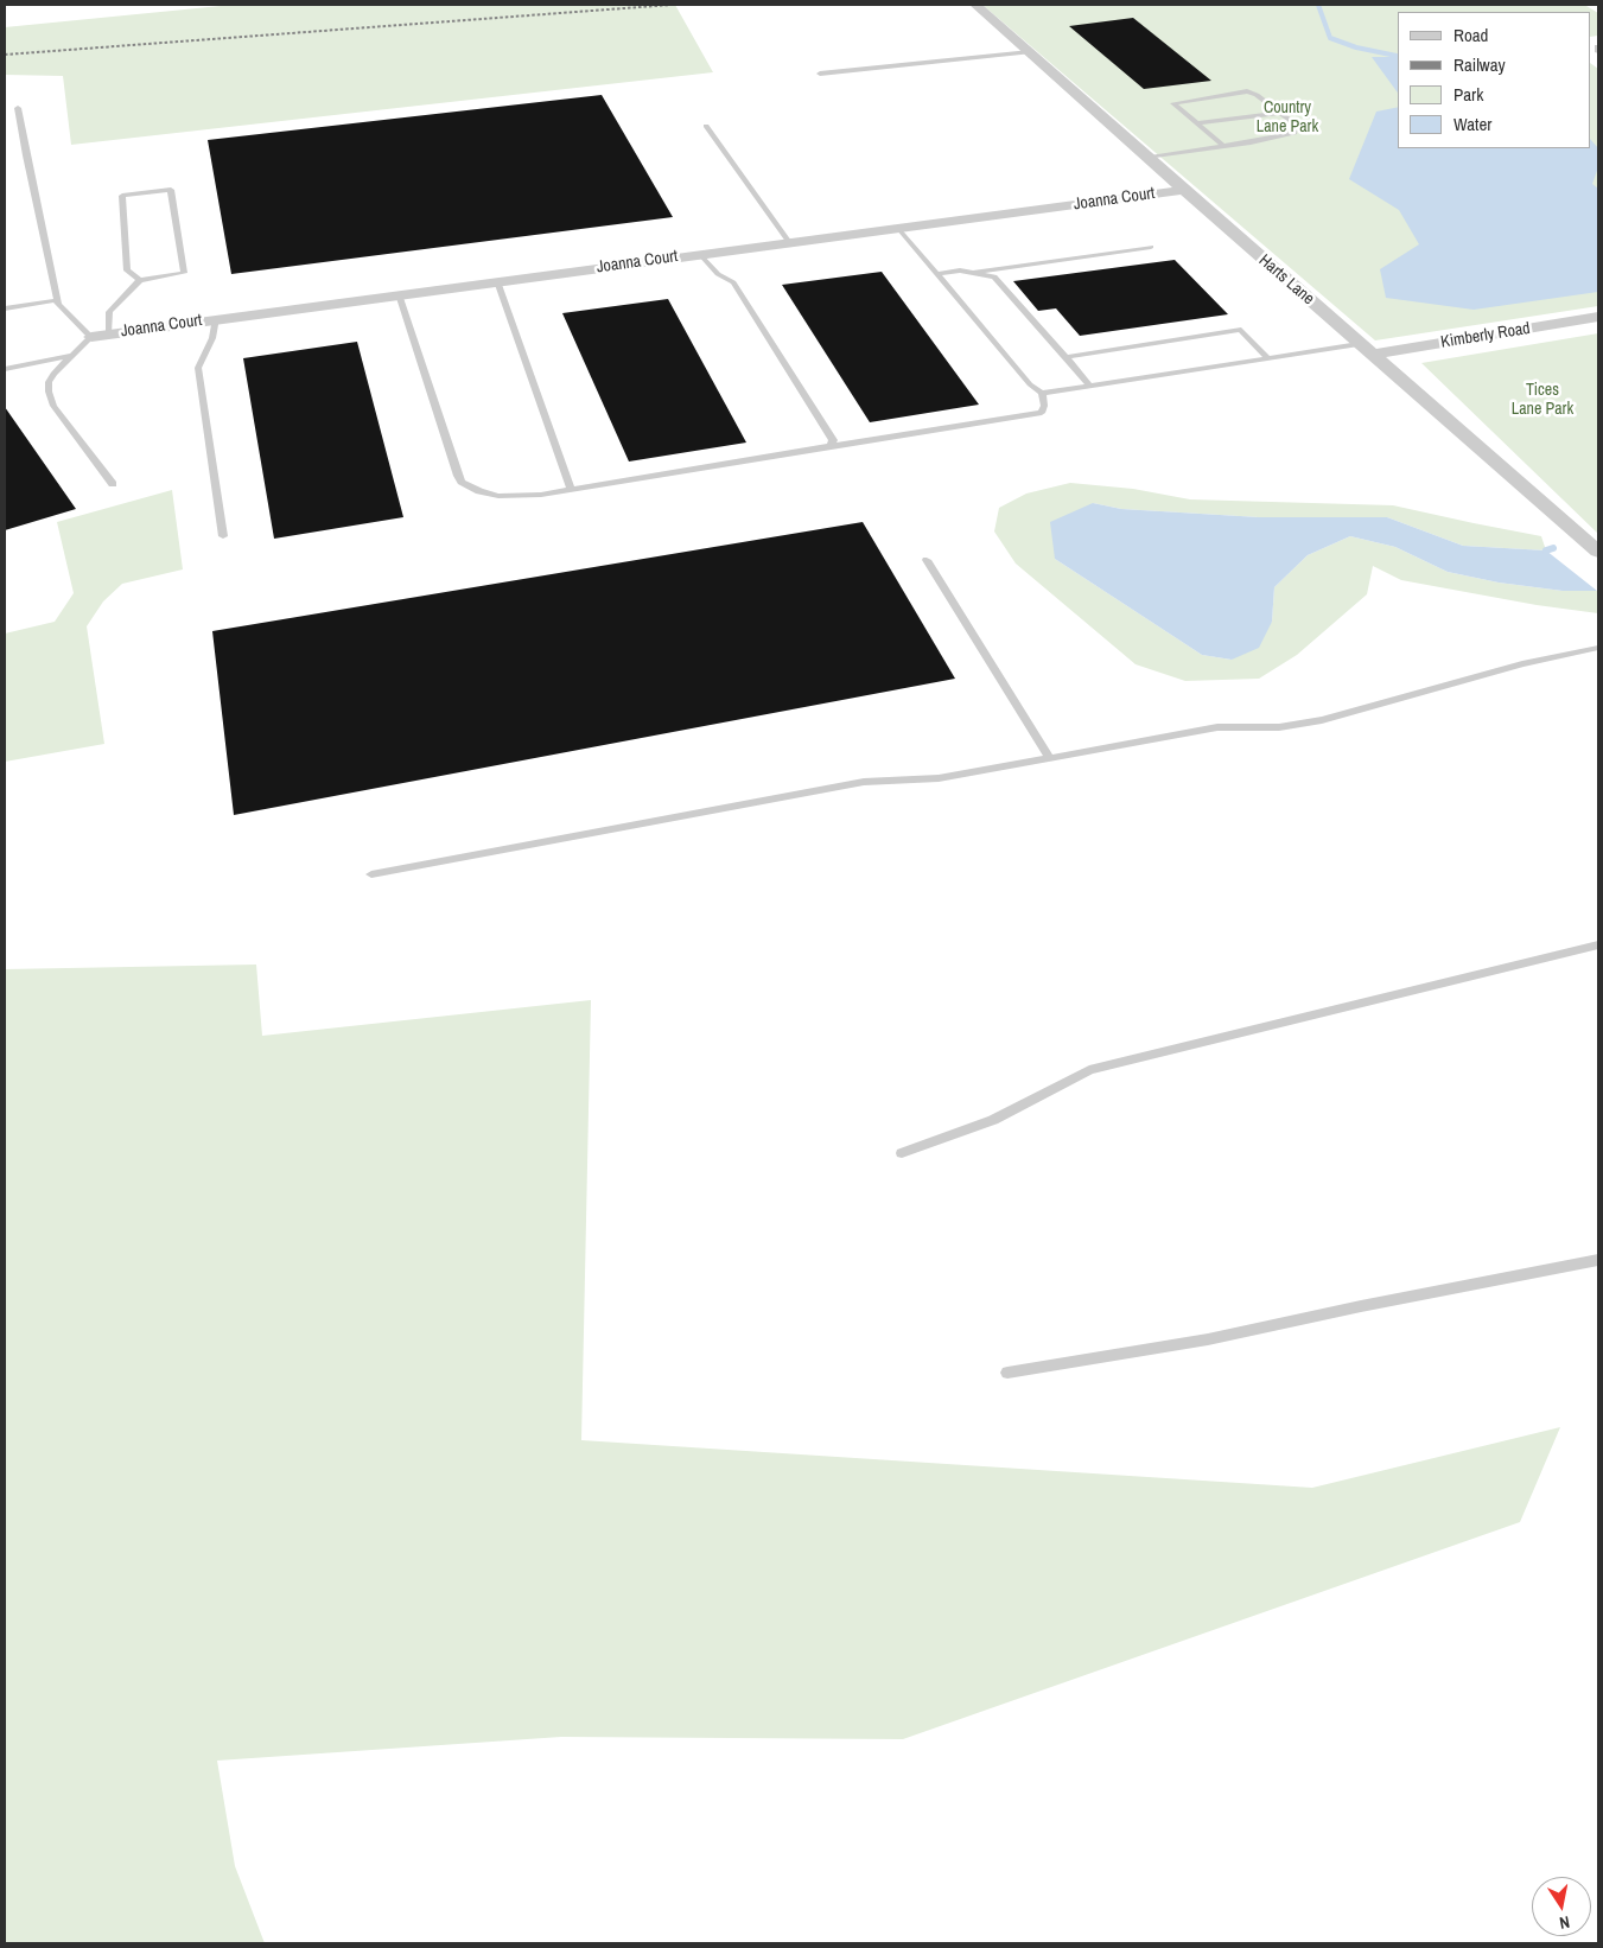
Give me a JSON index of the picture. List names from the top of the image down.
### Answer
{
  "streets": {
    "street": ["Joanna Court", "Harts Lane", "Kimberly Road"]
  },
  "crossings": [
    ["Joanna Court", "Harts Lane"],
    ["Harts Lane", "Kimberly Road"]
  ],
  "parks": ["Country Lane Park", "Tices Lane Park"],
  "legend": [
    "Road",
    "Railway",
    "Park",
    "Water"
  ],
  "north": "bottom"
}
